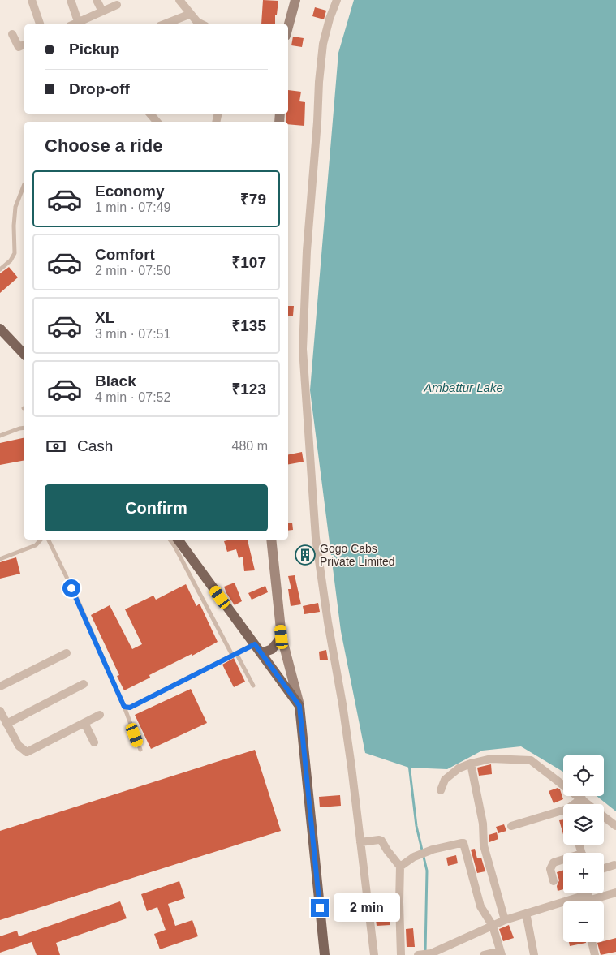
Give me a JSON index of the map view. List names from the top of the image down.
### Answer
{
  "water": ["Ambattur Lake"],
  "places": {
    "building": ["Gogo Cabs Private Limited"]
  },
  "page": {
    "banner": ["Pickup", "Drop-off"],
    "heading": "Choose a ride",
    "list": [
      {
        "name": "Economy",
        "note": "1 min · 07:49",
        "value": "₹79"
      },
      {
        "name": "Comfort",
        "note": "2 min · 07:50",
        "value": "₹107"
      },
      {
        "name": "XL",
        "note": "3 min · 07:51",
        "value": "₹135"
      },
      {
        "name": "Black",
        "note": "4 min · 07:52",
        "value": "₹123"
      }
    ],
    "pay": ["Cash", "480 m"],
    "buttons": "Confirm",
    "map_buttons": ["+", "−"],
    "bubble": "2 min"
  }
}
